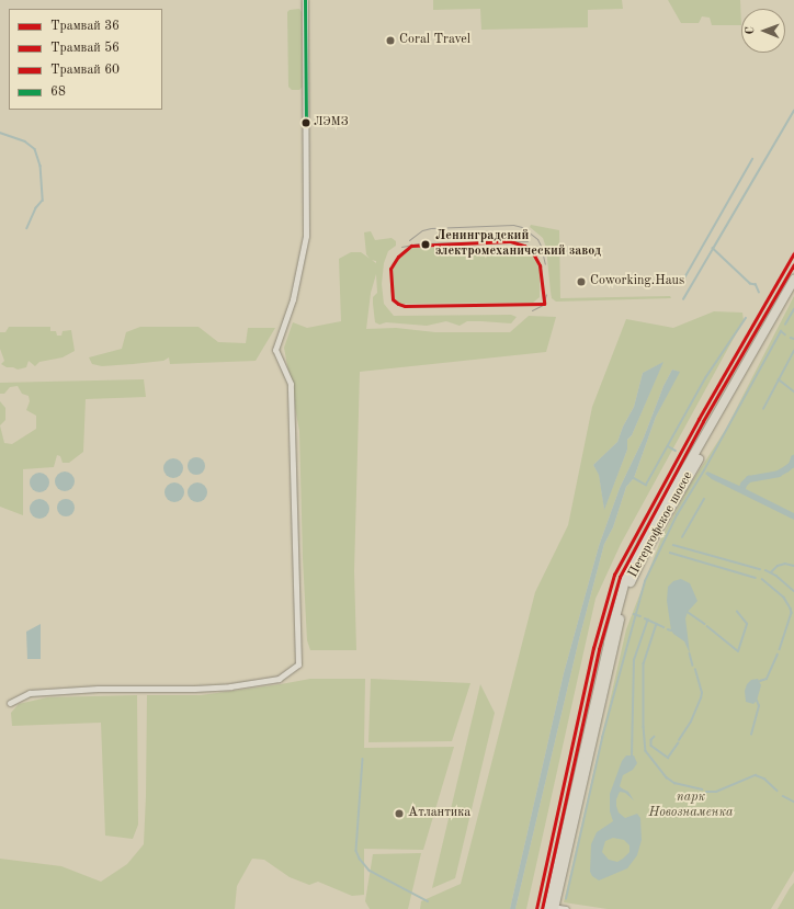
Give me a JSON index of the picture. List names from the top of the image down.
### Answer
{
  "streets": {
    "main road": ["Петергофское шоссе"]
  },
  "parks": ["парк Новознаменка"],
  "places": [
    "Coral Travel",
    "ЛЭМЗ",
    "Ленинградский электромеханический завод",
    "Coworking.Haus",
    "Атлантика"
  ],
  "lines": [
    "transit line 68",
    "tram line 60",
    "tram line 36",
    "tram line 56"
  ],
  "legend": [
    "Трамвай 36",
    "Трамвай 56",
    "Трамвай 60",
    "68"
  ],
  "north": "left"
}
